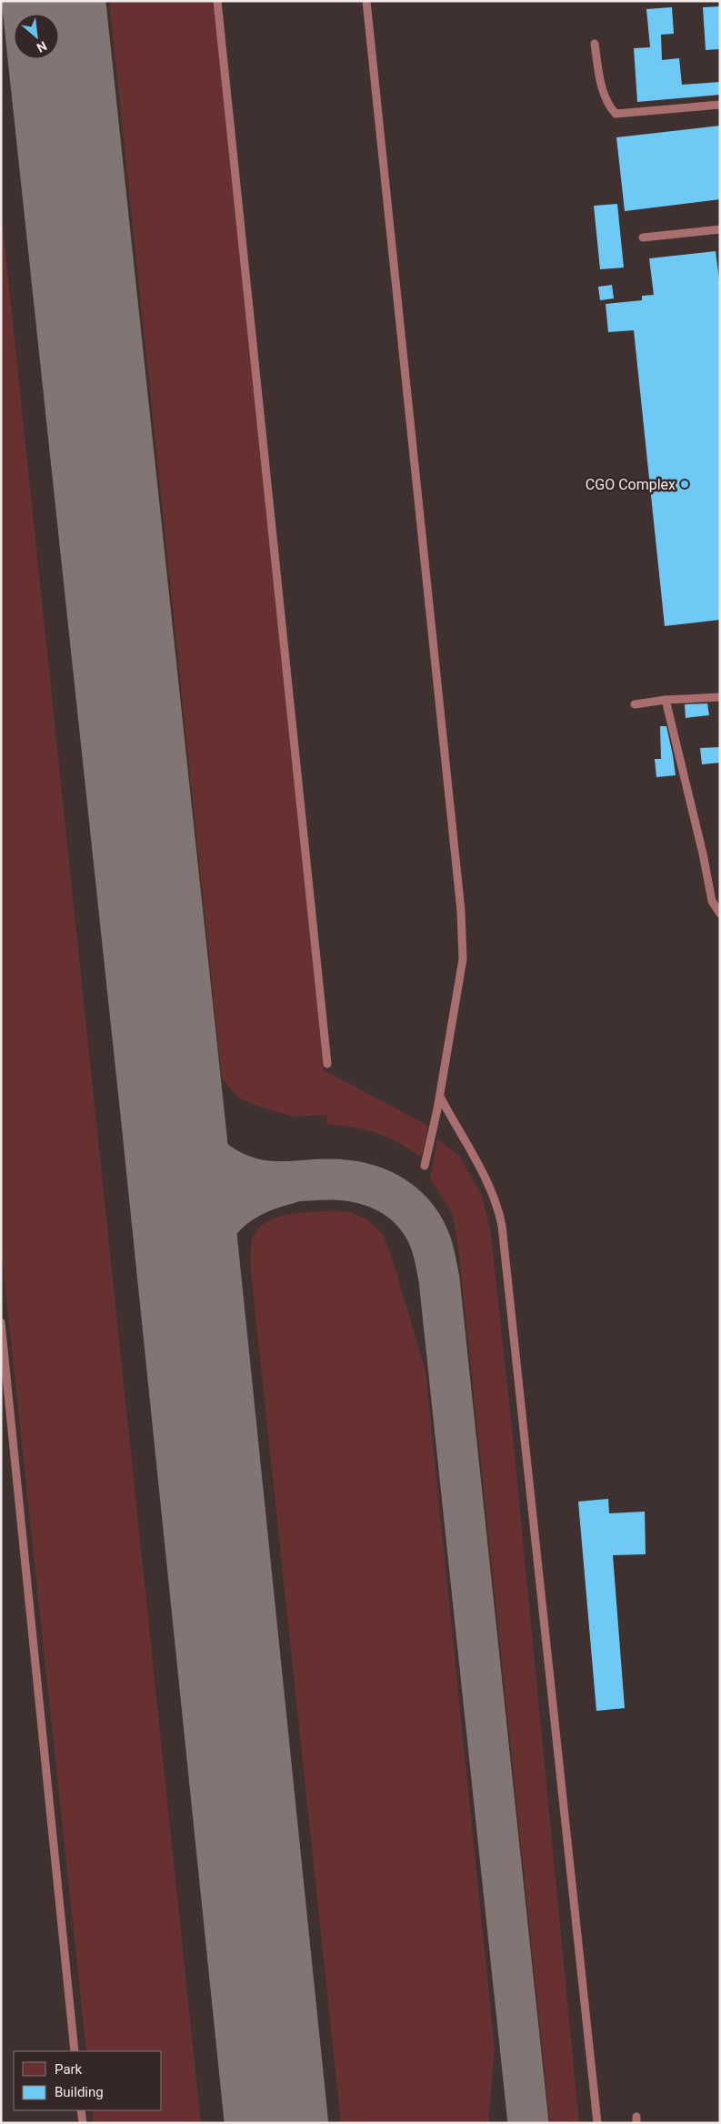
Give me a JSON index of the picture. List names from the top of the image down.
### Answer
{
  "places": ["CGO Complex"],
  "legend": ["Park", "Building"],
  "north": "bottom right"
}
